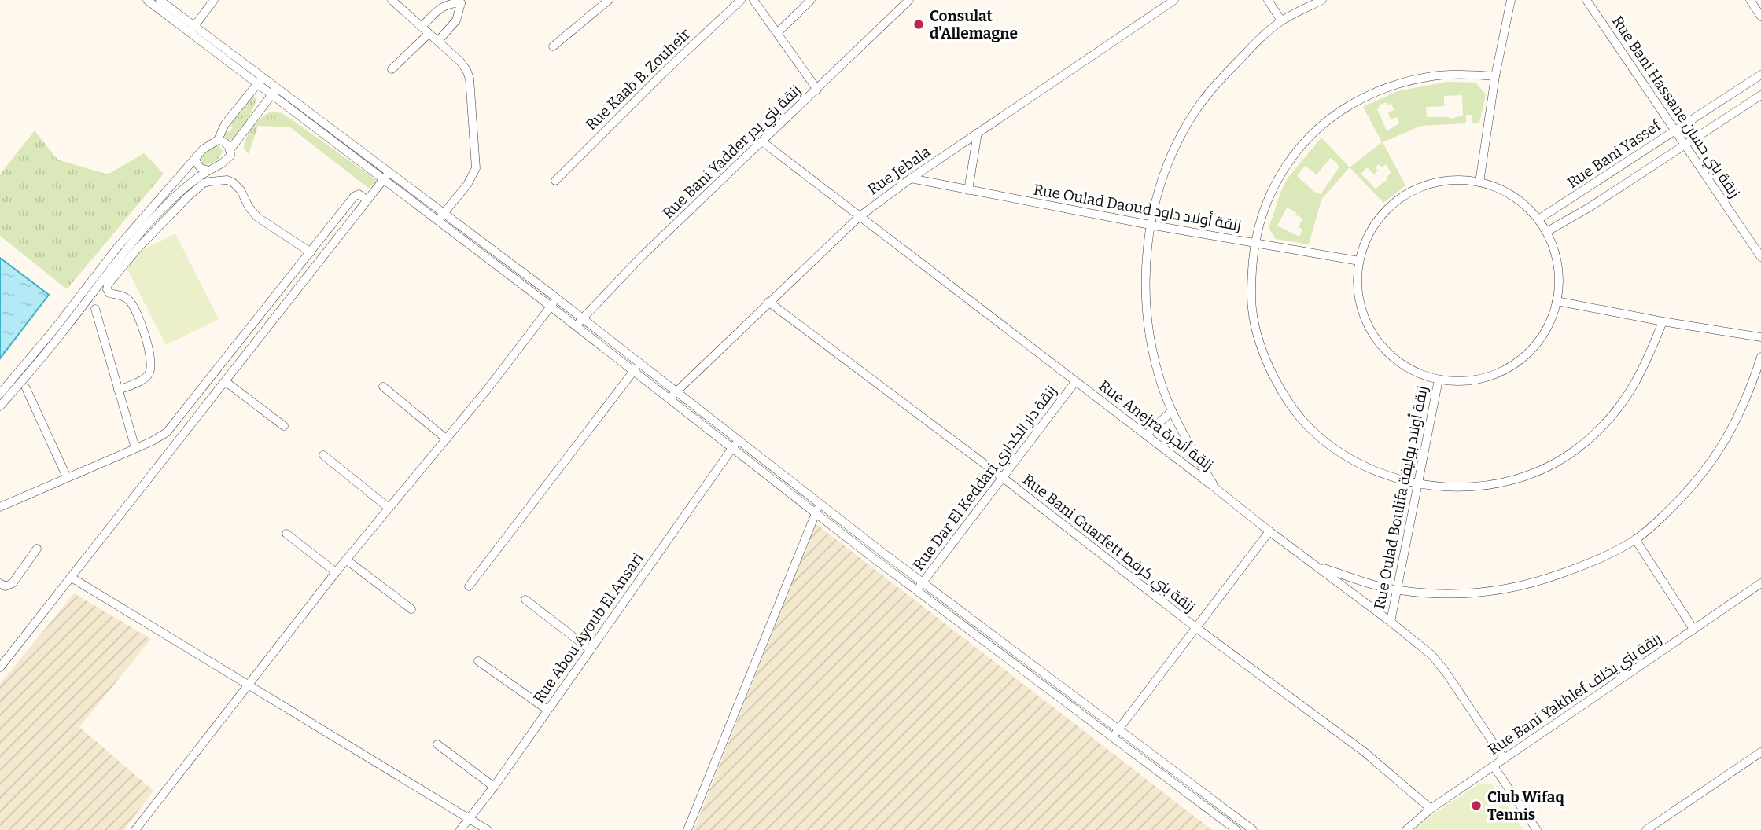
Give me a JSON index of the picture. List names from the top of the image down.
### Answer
{
  "streets": {
    "street": [
      "Rue Kaab B. Zouheir",
      "Rue Bani Hassane زنقة بني حسان",
      "Rue Bani Yadder زنقة بني يدر",
      "Rue Bani Yassef",
      "Rue Jebala",
      "Rue Oulad Daoud زنقة أولاد داود",
      "Rue Anejra زنقة أنجرة",
      "Rue Dar El Keddari زنقة دار الكداري",
      "Rue Oulad Boulifa زنقة أولاد بوليفة",
      "Rue Bani Guarfett زنقة بني كرفط",
      "Rue Abou Ayoub El Ansari",
      "Rue Bani Yakhlef زنقة بني يخلف"
    ]
  },
  "crossings": [
    ["Rue Bani Hassane زنقة بني حسان", "Rue Bani Yassef"],
    ["Rue Bani Yadder زنقة بني يدر", "Rue Anejra زنقة أنجرة"],
    ["Rue Jebala", "Rue Oulad Daoud زنقة أولاد داود"],
    ["Rue Jebala", "Rue Anejra زنقة أنجرة"],
    ["Rue Jebala", "Rue Bani Guarfett زنقة بني كرفط"],
    ["Rue Anejra زنقة أنجرة", "Rue Dar El Keddari زنقة دار الكداري"],
    ["Rue Anejra زنقة أنجرة", "Rue Oulad Boulifa زنقة أولاد بوليفة"],
    ["Rue Anejra زنقة أنجرة", "Rue Bani Yakhlef زنقة بني يخلف"],
    ["Rue Dar El Keddari زنقة دار الكداري", "Rue Bani Guarfett زنقة بني كرفط"],
    ["Rue Bani Guarfett زنقة بني كرفط", "Rue Bani Yakhlef زنقة بني يخلف"]
  ],
  "places": ["Consulat d'Allemagne", "Club Wifaq Tennis"]
}
